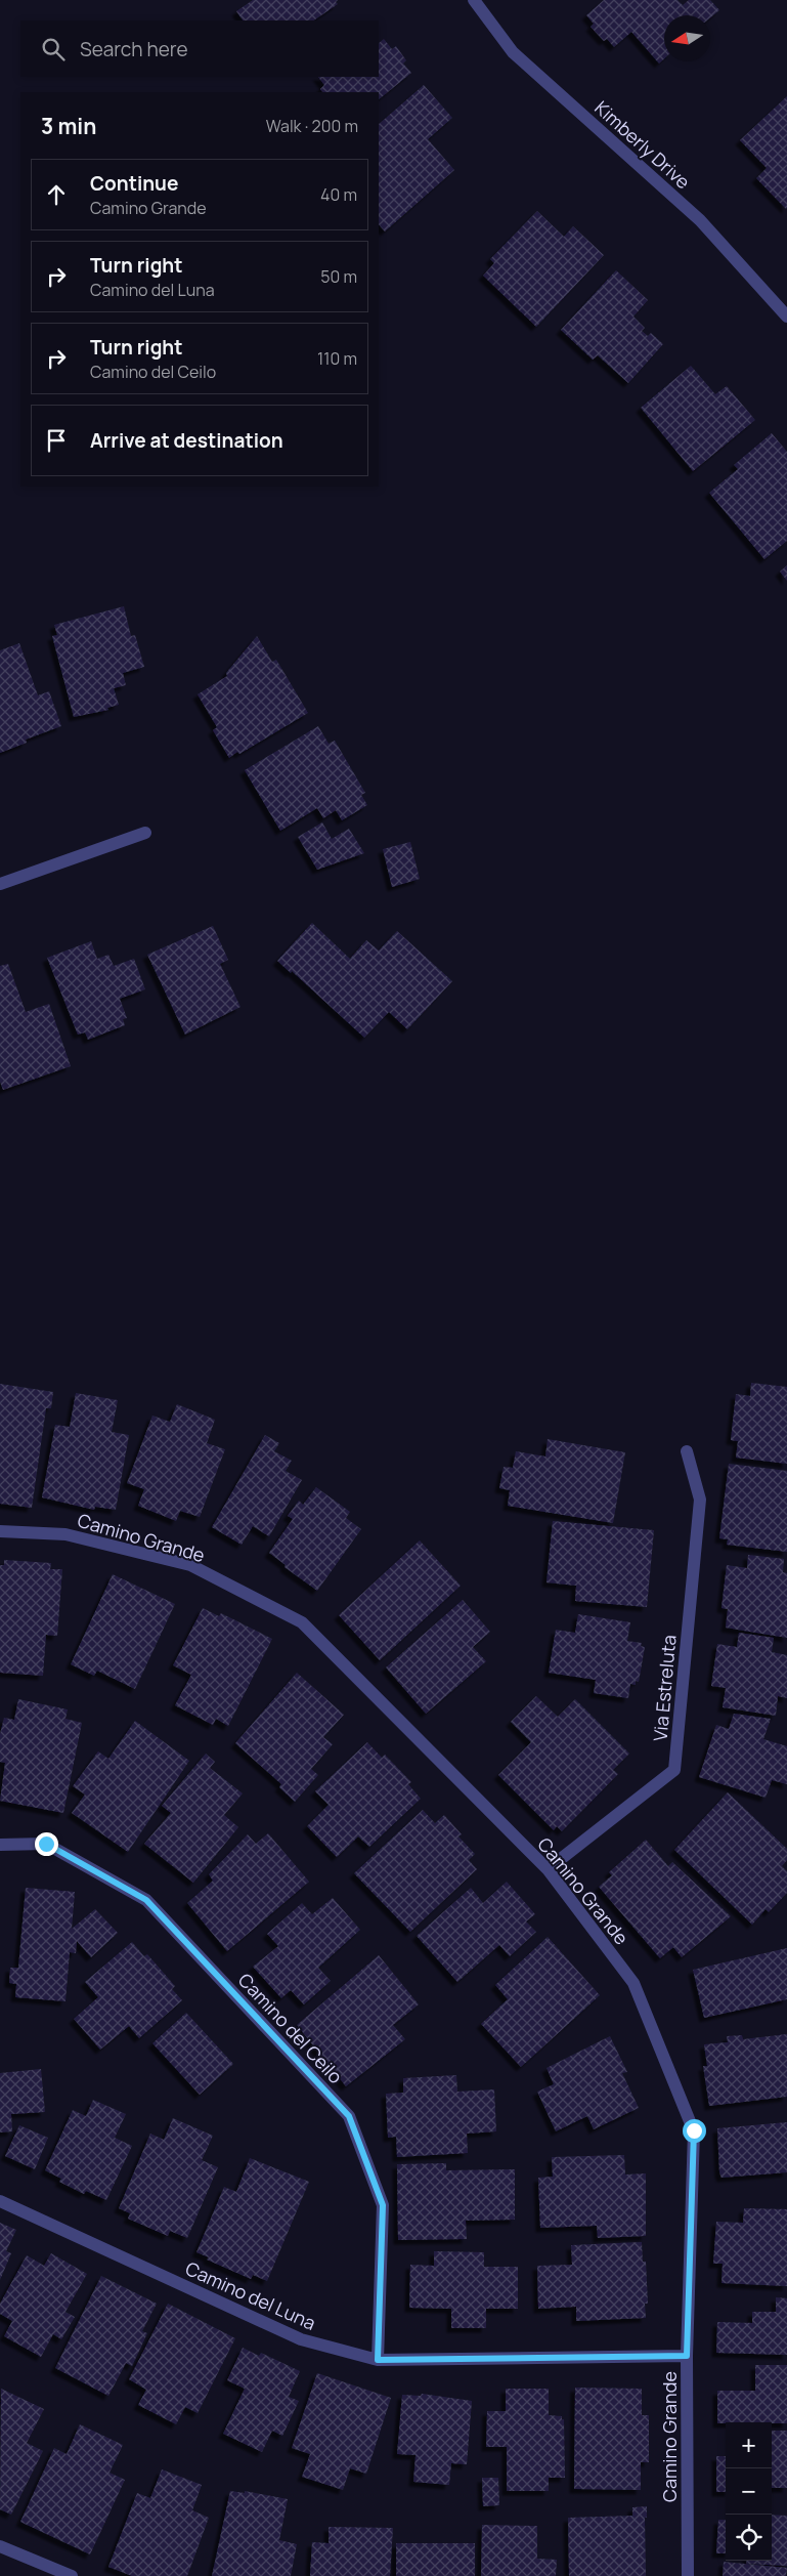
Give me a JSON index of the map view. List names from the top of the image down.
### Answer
{
  "streets": {
    "street": [
      "Kimberly Drive",
      "Camino Grande",
      "Via Estreluta",
      "Camino del Ceilo",
      "Camino del Luna"
    ]
  },
  "crossings": [
    ["Camino Grande", "Via Estreluta"],
    ["Camino Grande", "Camino del Luna"],
    ["Camino del Ceilo", "Camino del Luna"]
  ],
  "north": "left",
  "page": {
    "search": "Search here",
    "heading": ["3 min", "Walk · 200 m"],
    "list": [
      ["Continue", "Camino Grande", "40 m"],
      ["Turn right", "Camino del Luna", "50 m"],
      ["Turn right", "Camino del Ceilo", "110 m"],
      "Arrive at destination"
    ],
    "map_buttons": ["+", "−"]
  }
}
